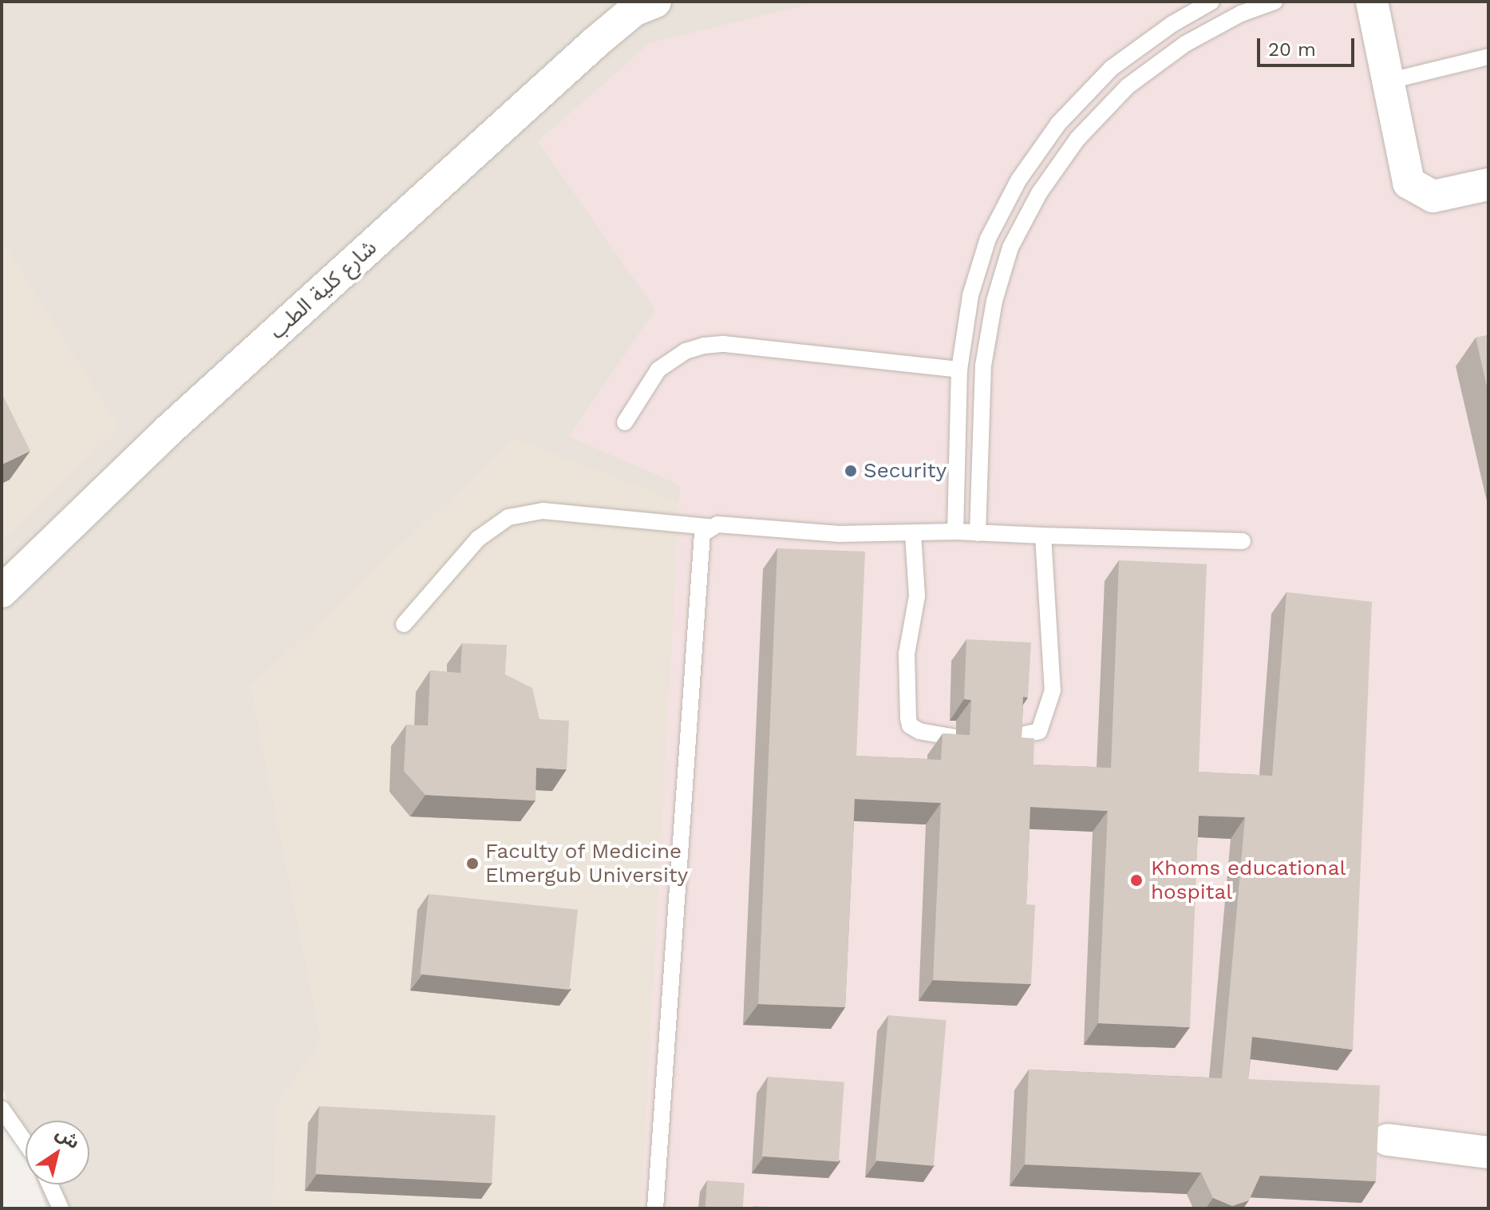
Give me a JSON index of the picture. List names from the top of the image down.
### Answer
{
  "streets": {
    "street": ["شارع كلية الطب"]
  },
  "places": ["Security", "Faculty of Medicine Elmergub University", "Khoms educational hospital"],
  "scale_bar": "20 m",
  "north": "top right"
}
